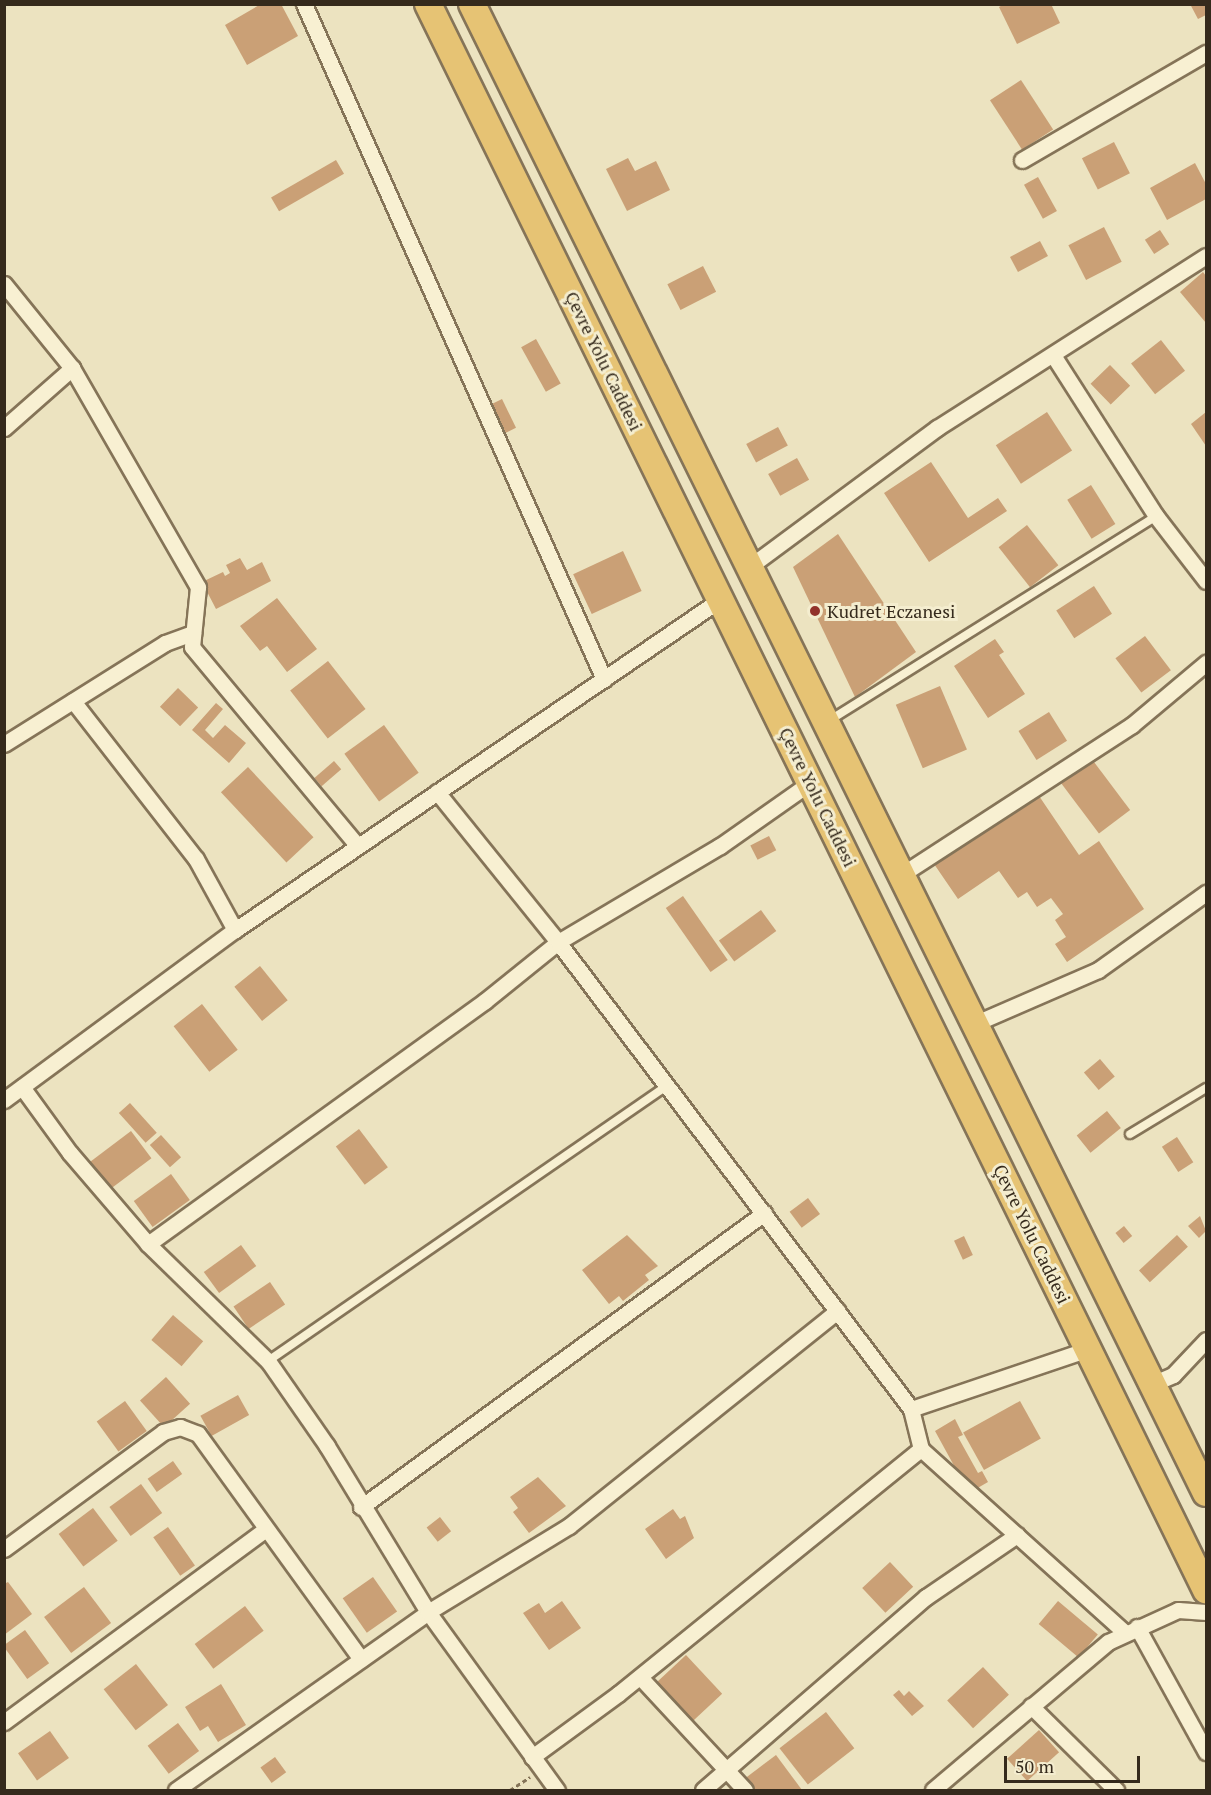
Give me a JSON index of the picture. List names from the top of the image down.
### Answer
{
  "streets": {
    "highway": ["Çevre Yolu Caddesi"]
  },
  "places": ["Kudret Eczanesi"],
  "scale_bar": "50 m"
}
